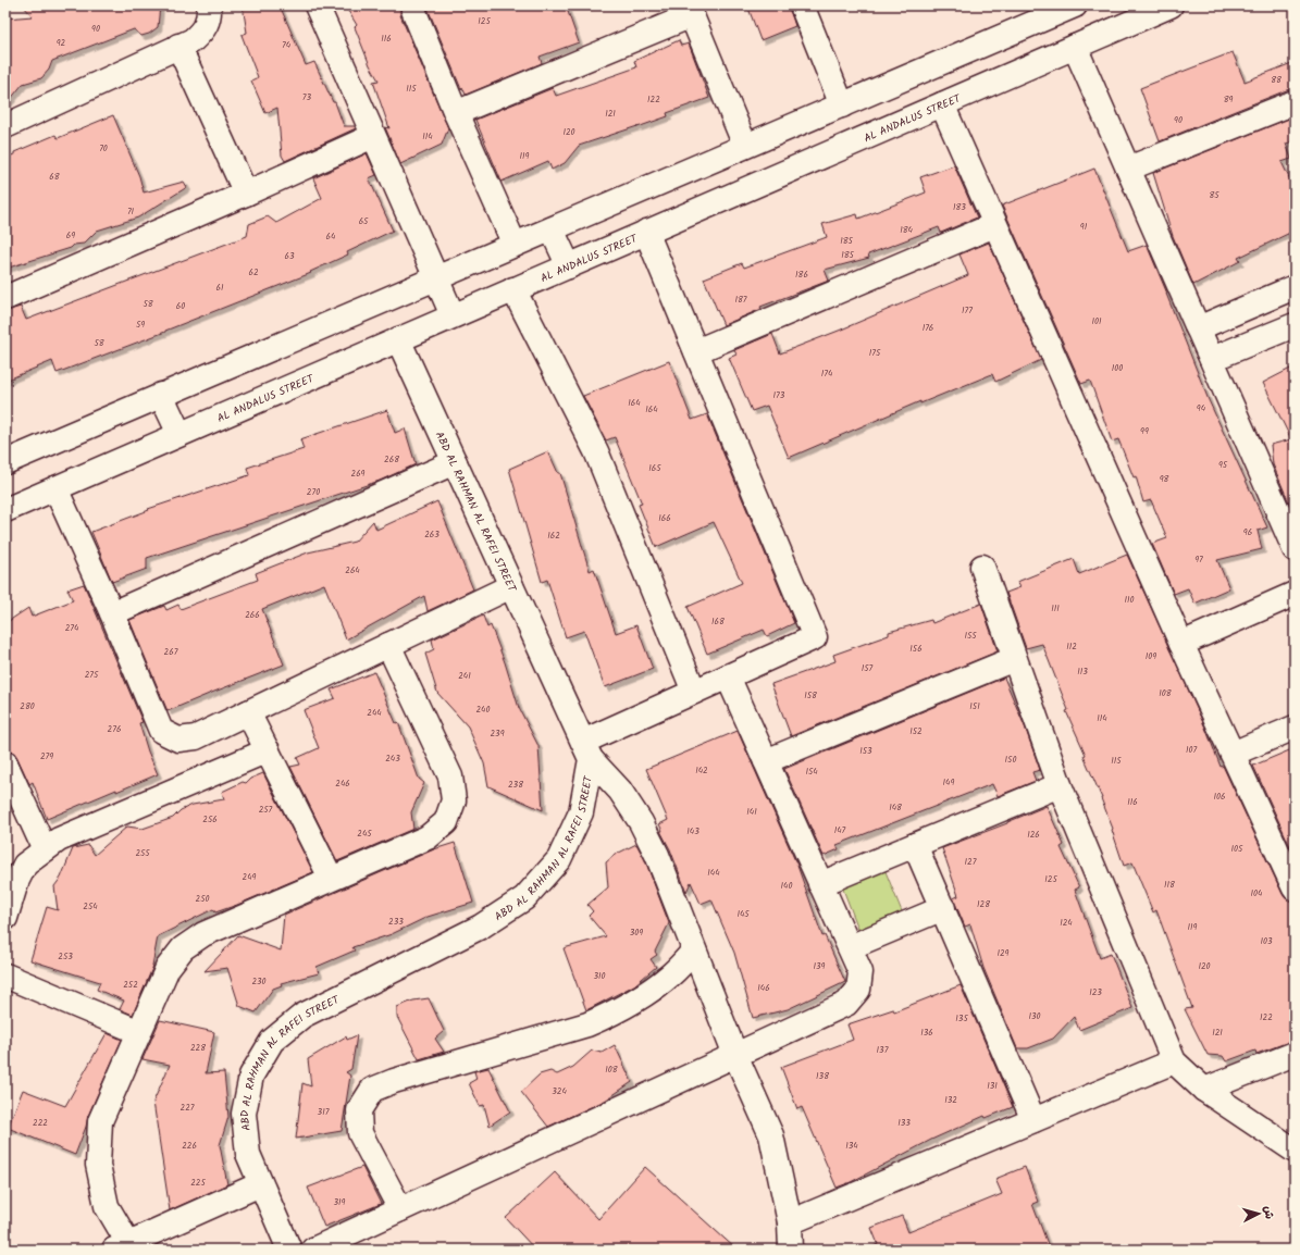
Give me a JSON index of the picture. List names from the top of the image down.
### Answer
{
  "streets": {
    "street": ["AL ANDALUS STREET", "ABD AL RAHMAN AL RAFEI STREET"]
  },
  "crossings": [
    ["AL ANDALUS STREET", "ABD AL RAHMAN AL RAFEI STREET"]
  ],
  "house_numbers": [
    "125",
    "90",
    "116",
    "92",
    "74",
    "88",
    "115",
    "73",
    "122",
    "89",
    "121",
    "90",
    "120",
    "114",
    "70",
    "119",
    "68",
    "85",
    "183",
    "71",
    "65",
    "91",
    "184",
    "69",
    "64",
    "185",
    "185",
    "63",
    "62",
    "186",
    "61",
    "187",
    "58",
    "60",
    "177",
    "101",
    "59",
    "176",
    "58",
    "175",
    "100",
    "174",
    "173",
    "164",
    "94",
    "164",
    "99",
    "268",
    "95",
    "165",
    "269",
    "98",
    "270",
    "166",
    "96",
    "263",
    "162",
    "97",
    "264",
    "110",
    "111",
    "266",
    "168",
    "274",
    "155",
    "112",
    "156",
    "267",
    "109",
    "157",
    "113",
    "275",
    "241",
    "108",
    "158",
    "280",
    "151",
    "240",
    "244",
    "114",
    "276",
    "152",
    "239",
    "107",
    "153",
    "279",
    "243",
    "150",
    "115",
    "142",
    "154",
    "149",
    "246",
    "238",
    "106",
    "116",
    "148",
    "257",
    "141",
    "256",
    "147",
    "143",
    "245",
    "126",
    "105",
    "255",
    "127",
    "144",
    "249",
    "125",
    "118",
    "140",
    "104",
    "250",
    "128",
    "254",
    "145",
    "233",
    "124",
    "119",
    "309",
    "103",
    "129",
    "253",
    "139",
    "120",
    "310",
    "230",
    "252",
    "146",
    "123",
    "130",
    "122",
    "135",
    "136",
    "121",
    "228",
    "137",
    "108",
    "138",
    "131",
    "324",
    "132",
    "227",
    "317",
    "222",
    "133",
    "226",
    "134",
    "225",
    "319"
  ],
  "north": "right"
}
